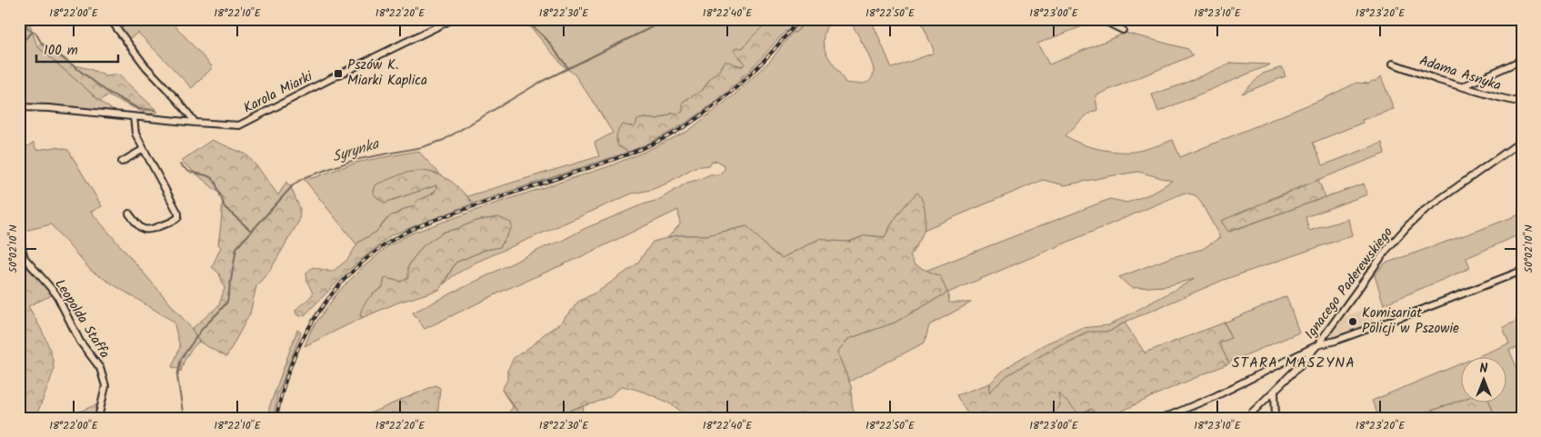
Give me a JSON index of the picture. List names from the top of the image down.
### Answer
{
  "streets": {
    "street": [
      "Adama Asnyka",
      "Karola Miarki",
      "Ignacego Paderewskiego",
      "Leopolda Staffa"
    ]
  },
  "districts": ["STARA MASZYNA"],
  "water": ["Syrynka"],
  "places": {
    "transit": ["Pszów K. Miarki Kaplica"],
    "other": ["Komisariat Policji w Pszowie"]
  },
  "scale_bar": "100 m",
  "north": "top",
  "coordinates": [
    "18°22'00\"E",
    "18°22'10\"E",
    "18°22'20\"E",
    "18°22'30\"E",
    "18°22'40\"E",
    "18°22'50\"E",
    "18°23'00\"E",
    "18°23'10\"E",
    "18°23'20\"E",
    "50°02'10\"N"
  ]
}
